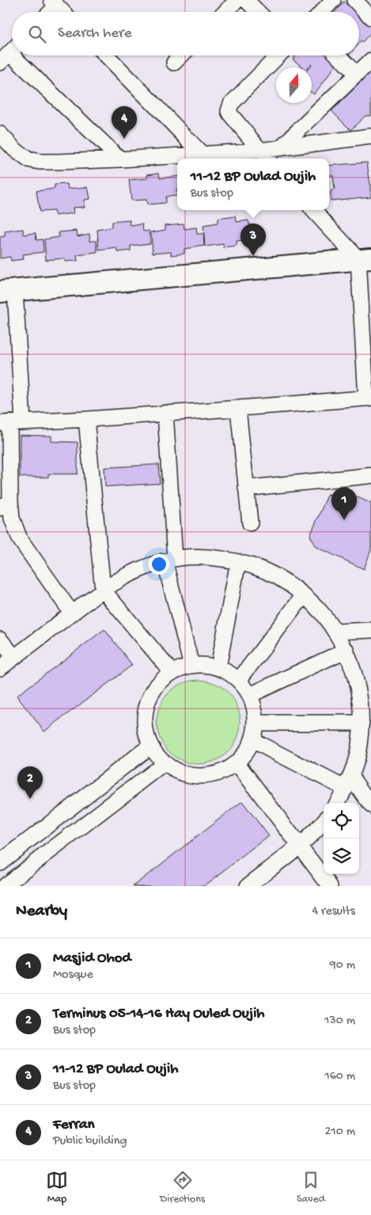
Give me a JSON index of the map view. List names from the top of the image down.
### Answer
{
  "north": "top",
  "page": {
    "search": "Search here",
    "pins": [
      "4",
      "3",
      "1",
      "2"
    ],
    "popup": ["11-12 BP Oulad Oujih", "Bus stop"],
    "heading": ["Nearby", "4 results"],
    "list": [
      {
        "mark": "1",
        "name": "Masjid Ohod",
        "note": "Mosque",
        "value": "90 m"
      },
      {
        "mark": "2",
        "name": "Terminus 05-14-16 Hay Ouled Oujih",
        "note": "Bus stop",
        "value": "130 m"
      },
      {
        "mark": "3",
        "name": "11-12 BP Oulad Oujih",
        "note": "Bus stop",
        "value": "160 m"
      },
      {
        "mark": "4",
        "name": "Ferran",
        "note": "Public building",
        "value": "210 m"
      }
    ],
    "nav": ["Map", "Directions", "Saved"]
  }
}
